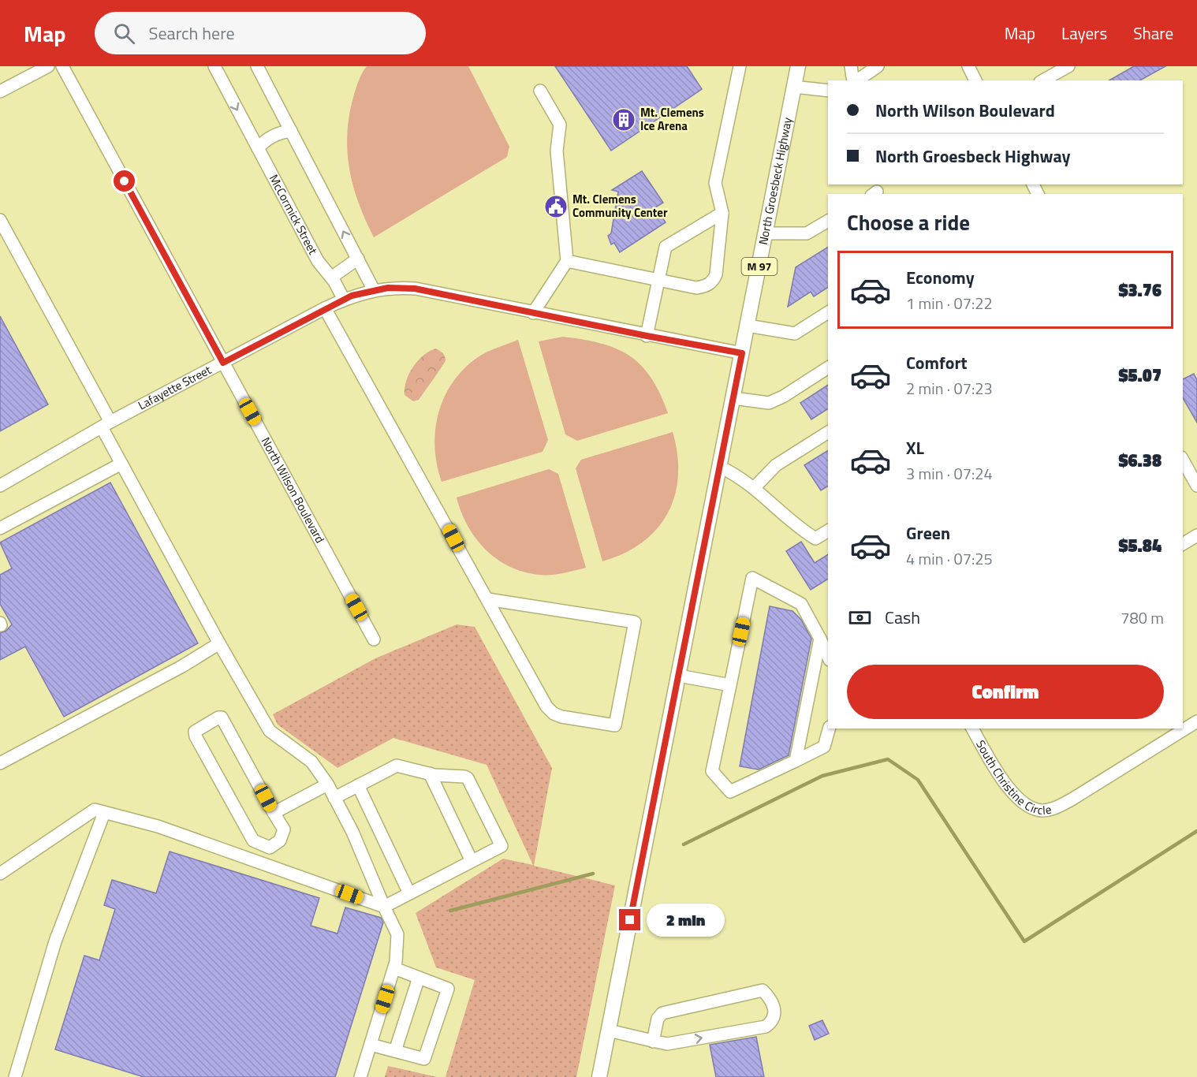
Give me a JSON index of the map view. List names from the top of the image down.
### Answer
{
  "streets": {
    "main road": ["North Groesbeck Highway", "M 97"],
    "street": [
      "McCormick Street",
      "Lafayette Street",
      "North Wilson Boulevard",
      "South Christine Circle"
    ]
  },
  "crossings": [
    ["North Groesbeck Highway", "Lafayette Street"],
    ["McCormick Street", "Lafayette Street"],
    ["Lafayette Street", "North Wilson Boulevard"]
  ],
  "places": {
    "building": ["Mt. Clemens Ice Arena"],
    "public building": ["Mt. Clemens Community Center"]
  },
  "page": {
    "header": "Map",
    "search": "Search here",
    "nav": ["Map", "Layers", "Share"],
    "banner": ["North Wilson Boulevard", "North Groesbeck Highway"],
    "heading": "Choose a ride",
    "list": [
      {
        "name": "Economy",
        "note": "1 min · 07:22",
        "value": "$3.76"
      },
      {
        "name": "Comfort",
        "note": "2 min · 07:23",
        "value": "$5.07"
      },
      {
        "name": "XL",
        "note": "3 min · 07:24",
        "value": "$6.38"
      },
      {
        "name": "Green",
        "note": "4 min · 07:25",
        "value": "$5.84"
      }
    ],
    "pay": ["Cash", "780 m"],
    "buttons": "Confirm",
    "bubble": "2 min"
  }
}
